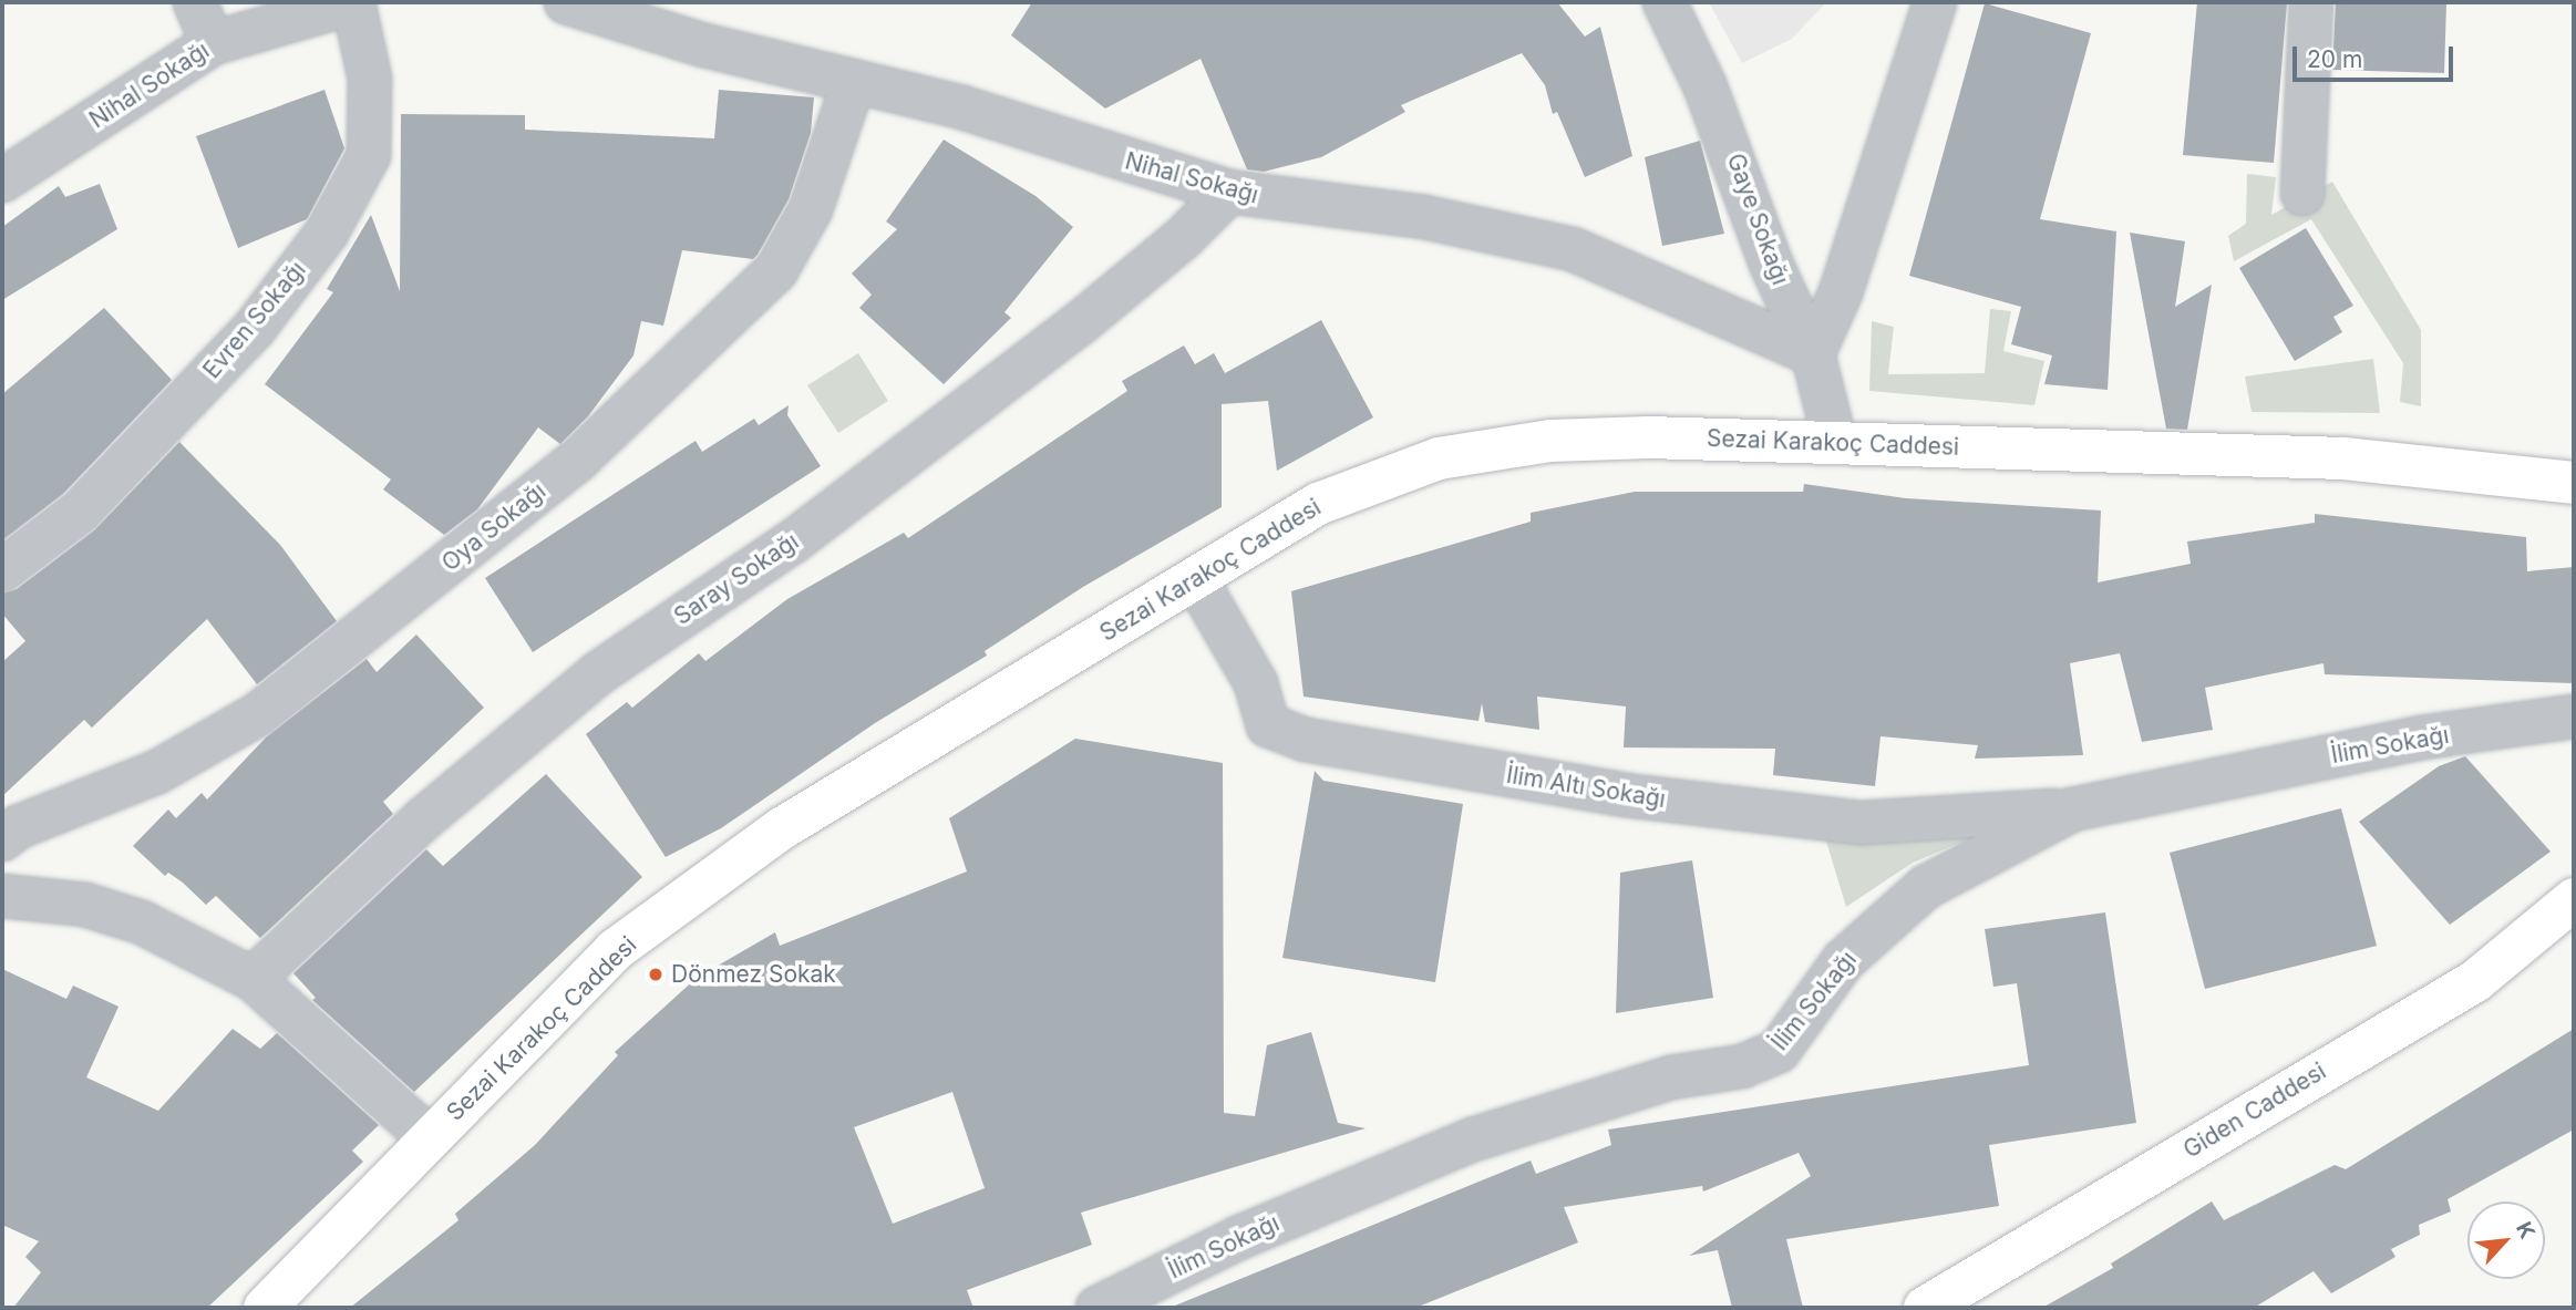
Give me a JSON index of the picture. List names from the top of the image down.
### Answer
{
  "streets": {
    "street": [
      "Nihal Sokağı",
      "Gaye Sokağı",
      "Evren Sokağı",
      "Sezai Karakoç Caddesi",
      "Oya Sokağı",
      "Saray Sokağı",
      "İlim Sokağı",
      "İlim Altı Sokağı",
      "Giden Caddesi"
    ]
  },
  "crossings": [
    ["Nihal Sokağı", "Gaye Sokağı"],
    ["Nihal Sokağı", "Evren Sokağı"],
    ["Nihal Sokağı", "Oya Sokağı"],
    ["Nihal Sokağı", "Saray Sokağı"],
    ["Gaye Sokağı", "Sezai Karakoç Caddesi"],
    ["Sezai Karakoç Caddesi", "İlim Altı Sokağı"],
    ["İlim Sokağı", "İlim Altı Sokağı"]
  ],
  "places": ["Dönmez Sokak"],
  "scale_bar": "20 m",
  "north": "top right"
}
